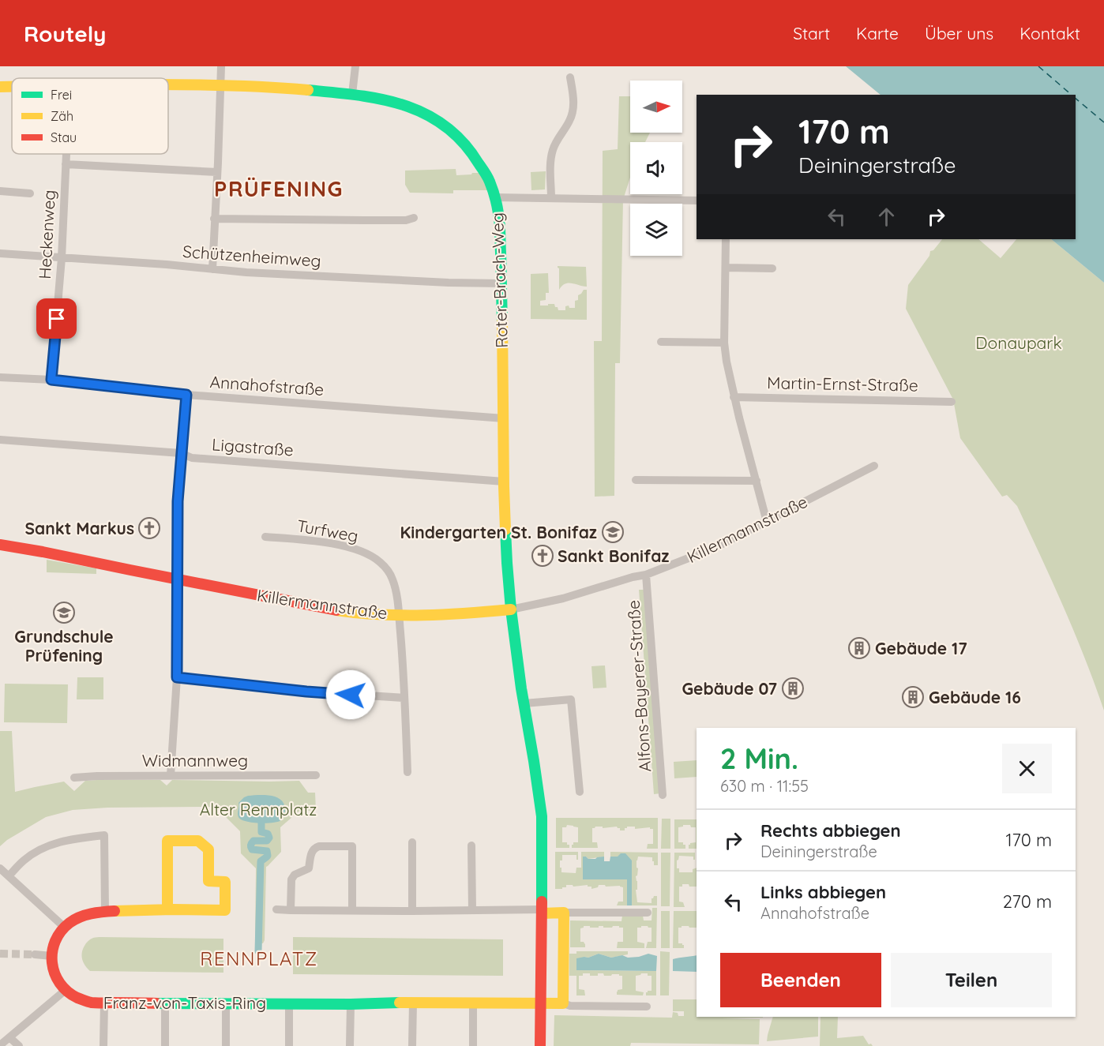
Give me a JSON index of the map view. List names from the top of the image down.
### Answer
{
  "streets": {
    "street": [
      "Heckenweg",
      "Schützenheimweg",
      "Roter-Brach-Weg",
      "Martin-Ernst-Straße",
      "Annahofstraße",
      "Ligastraße",
      "Killermannstraße",
      "Turfweg",
      "Alfons-Bayerer-Straße",
      "Widmannweg",
      "Franz-von-Taxis-Ring"
    ]
  },
  "crossings": [
    ["Heckenweg", "Schützenheimweg"],
    ["Heckenweg", "Annahofstraße"],
    ["Schützenheimweg", "Roter-Brach-Weg"],
    ["Roter-Brach-Weg", "Annahofstraße"],
    ["Roter-Brach-Weg", "Ligastraße"],
    ["Roter-Brach-Weg", "Killermannstraße"],
    ["Roter-Brach-Weg", "Franz-von-Taxis-Ring"],
    ["Killermannstraße", "Turfweg"],
    ["Killermannstraße", "Alfons-Bayerer-Straße"]
  ],
  "districts": ["PRÜFENING", "RENNPLATZ"],
  "parks": ["Donaupark", "Alter Rennplatz"],
  "places": {
    "church": ["Sankt Markus", "Sankt Bonifaz"],
    "school or university": ["Kindergarten St. Bonifaz", "Grundschule Prüfening"],
    "building": ["Gebäude 17", "Gebäude 07", "Gebäude 16"]
  },
  "legend": ["Frei", "Zäh", "Stau"],
  "north": "right",
  "page": {
    "header": "Routely",
    "nav": [
      "Start",
      "Karte",
      "Über uns",
      "Kontakt"
    ],
    "turn": ["170 m", "Deiningerstraße"],
    "heading": ["2 Min.", "630 m · 11:55"],
    "list": [
      {
        "name": "Rechts abbiegen",
        "note": "Deiningerstraße",
        "value": "170 m"
      },
      {
        "name": "Links abbiegen",
        "note": "Annahofstraße",
        "value": "270 m"
      }
    ],
    "buttons": ["Beenden", "Teilen"]
  }
}
